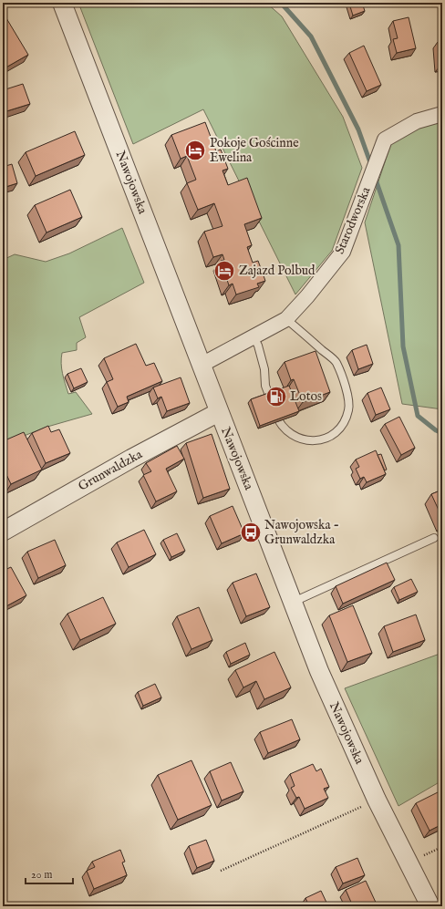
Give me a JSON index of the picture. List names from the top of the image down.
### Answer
{
  "streets": {
    "street": ["Nawojowska", "Starodworska", "Grunwaldzka"]
  },
  "crossings": [
    ["Nawojowska", "Starodworska"],
    ["Nawojowska", "Grunwaldzka"]
  ],
  "places": {
    "hotel": ["Pokoje Gościnne Ewelina", "Zajazd Polbud"],
    "fuel station": ["Lotos"],
    "bus stop": ["Nawojowska - Grunwaldzka"]
  },
  "scale_bar": "20 m"
}
